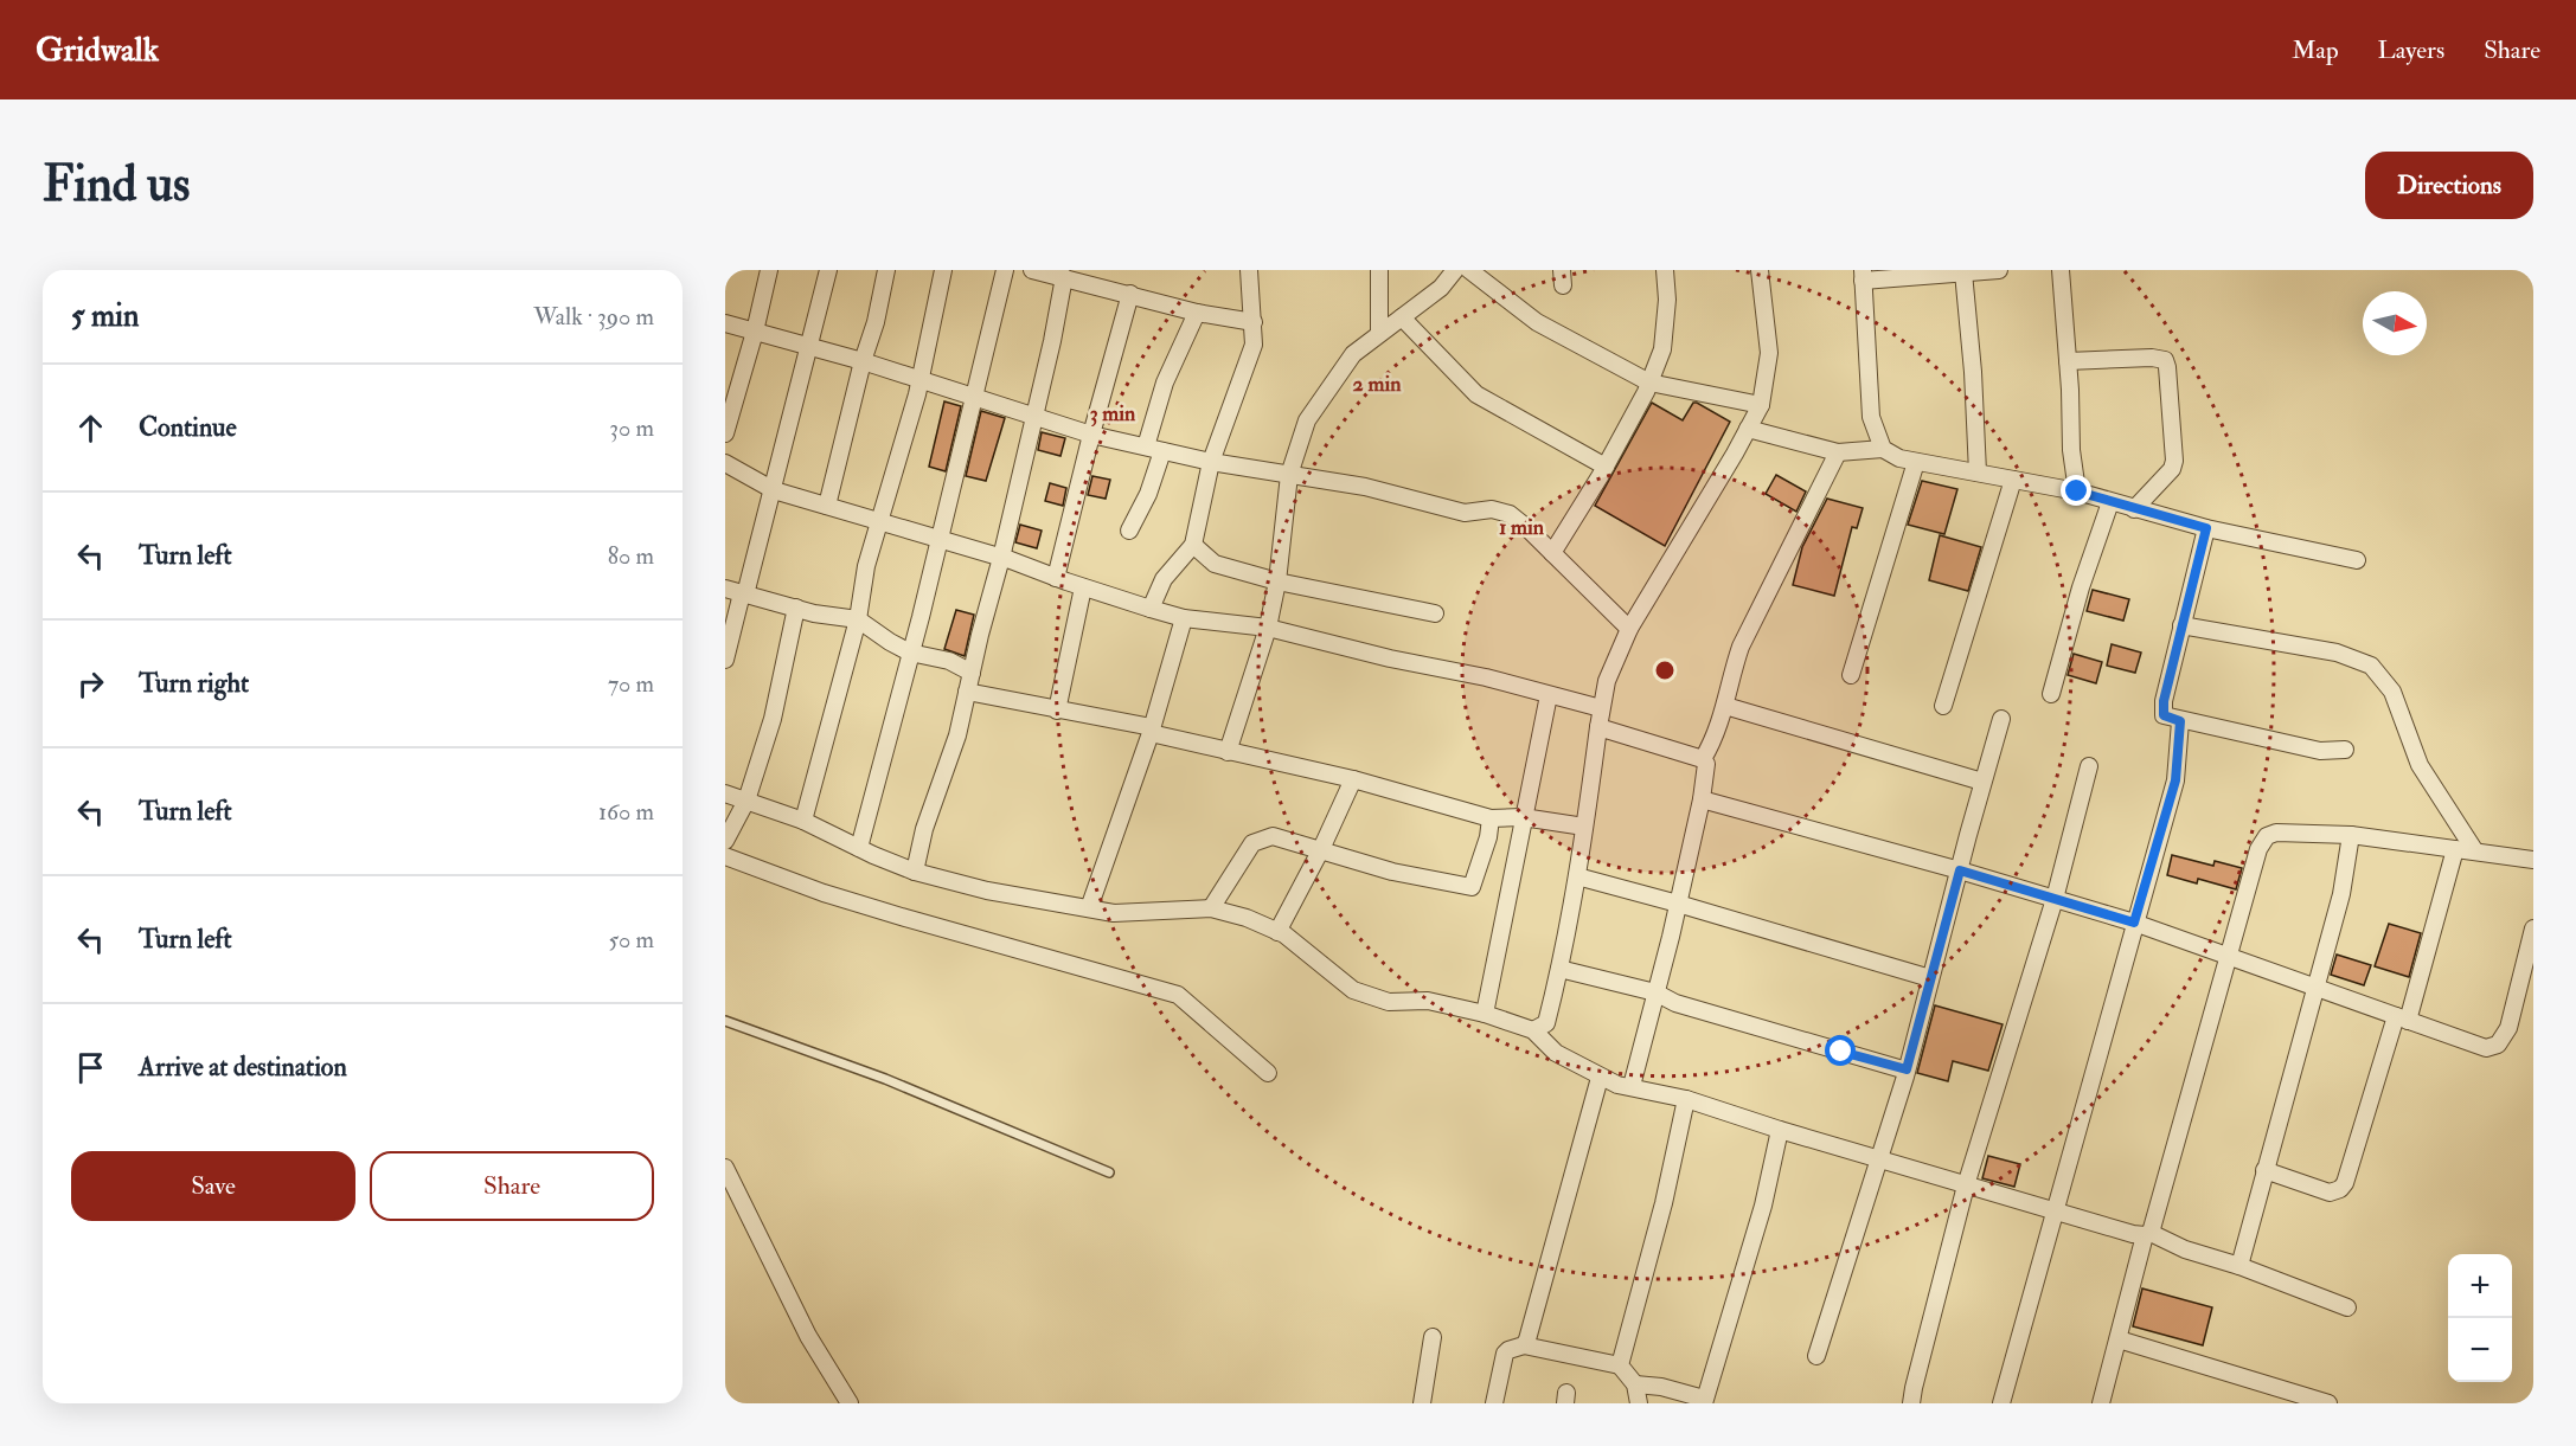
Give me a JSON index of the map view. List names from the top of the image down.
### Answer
{
  "north": "right",
  "page": {
    "header": "Gridwalk",
    "nav": ["Map", "Layers", "Share"],
    "buttons": [
      "Directions",
      ["Save", "Share"]
    ],
    "title": "Find us",
    "heading": ["5 min", "Walk · 390 m"],
    "list": [
      ["Continue", "30 m"],
      ["Turn left", "80 m"],
      ["Turn right", "70 m"],
      ["Turn left", "160 m"],
      ["Turn left", "50 m"],
      "Arrive at destination"
    ],
    "map_buttons": ["+", "−"]
  },
  "rings": ["2 min", "3 min", "1 min"]
}
